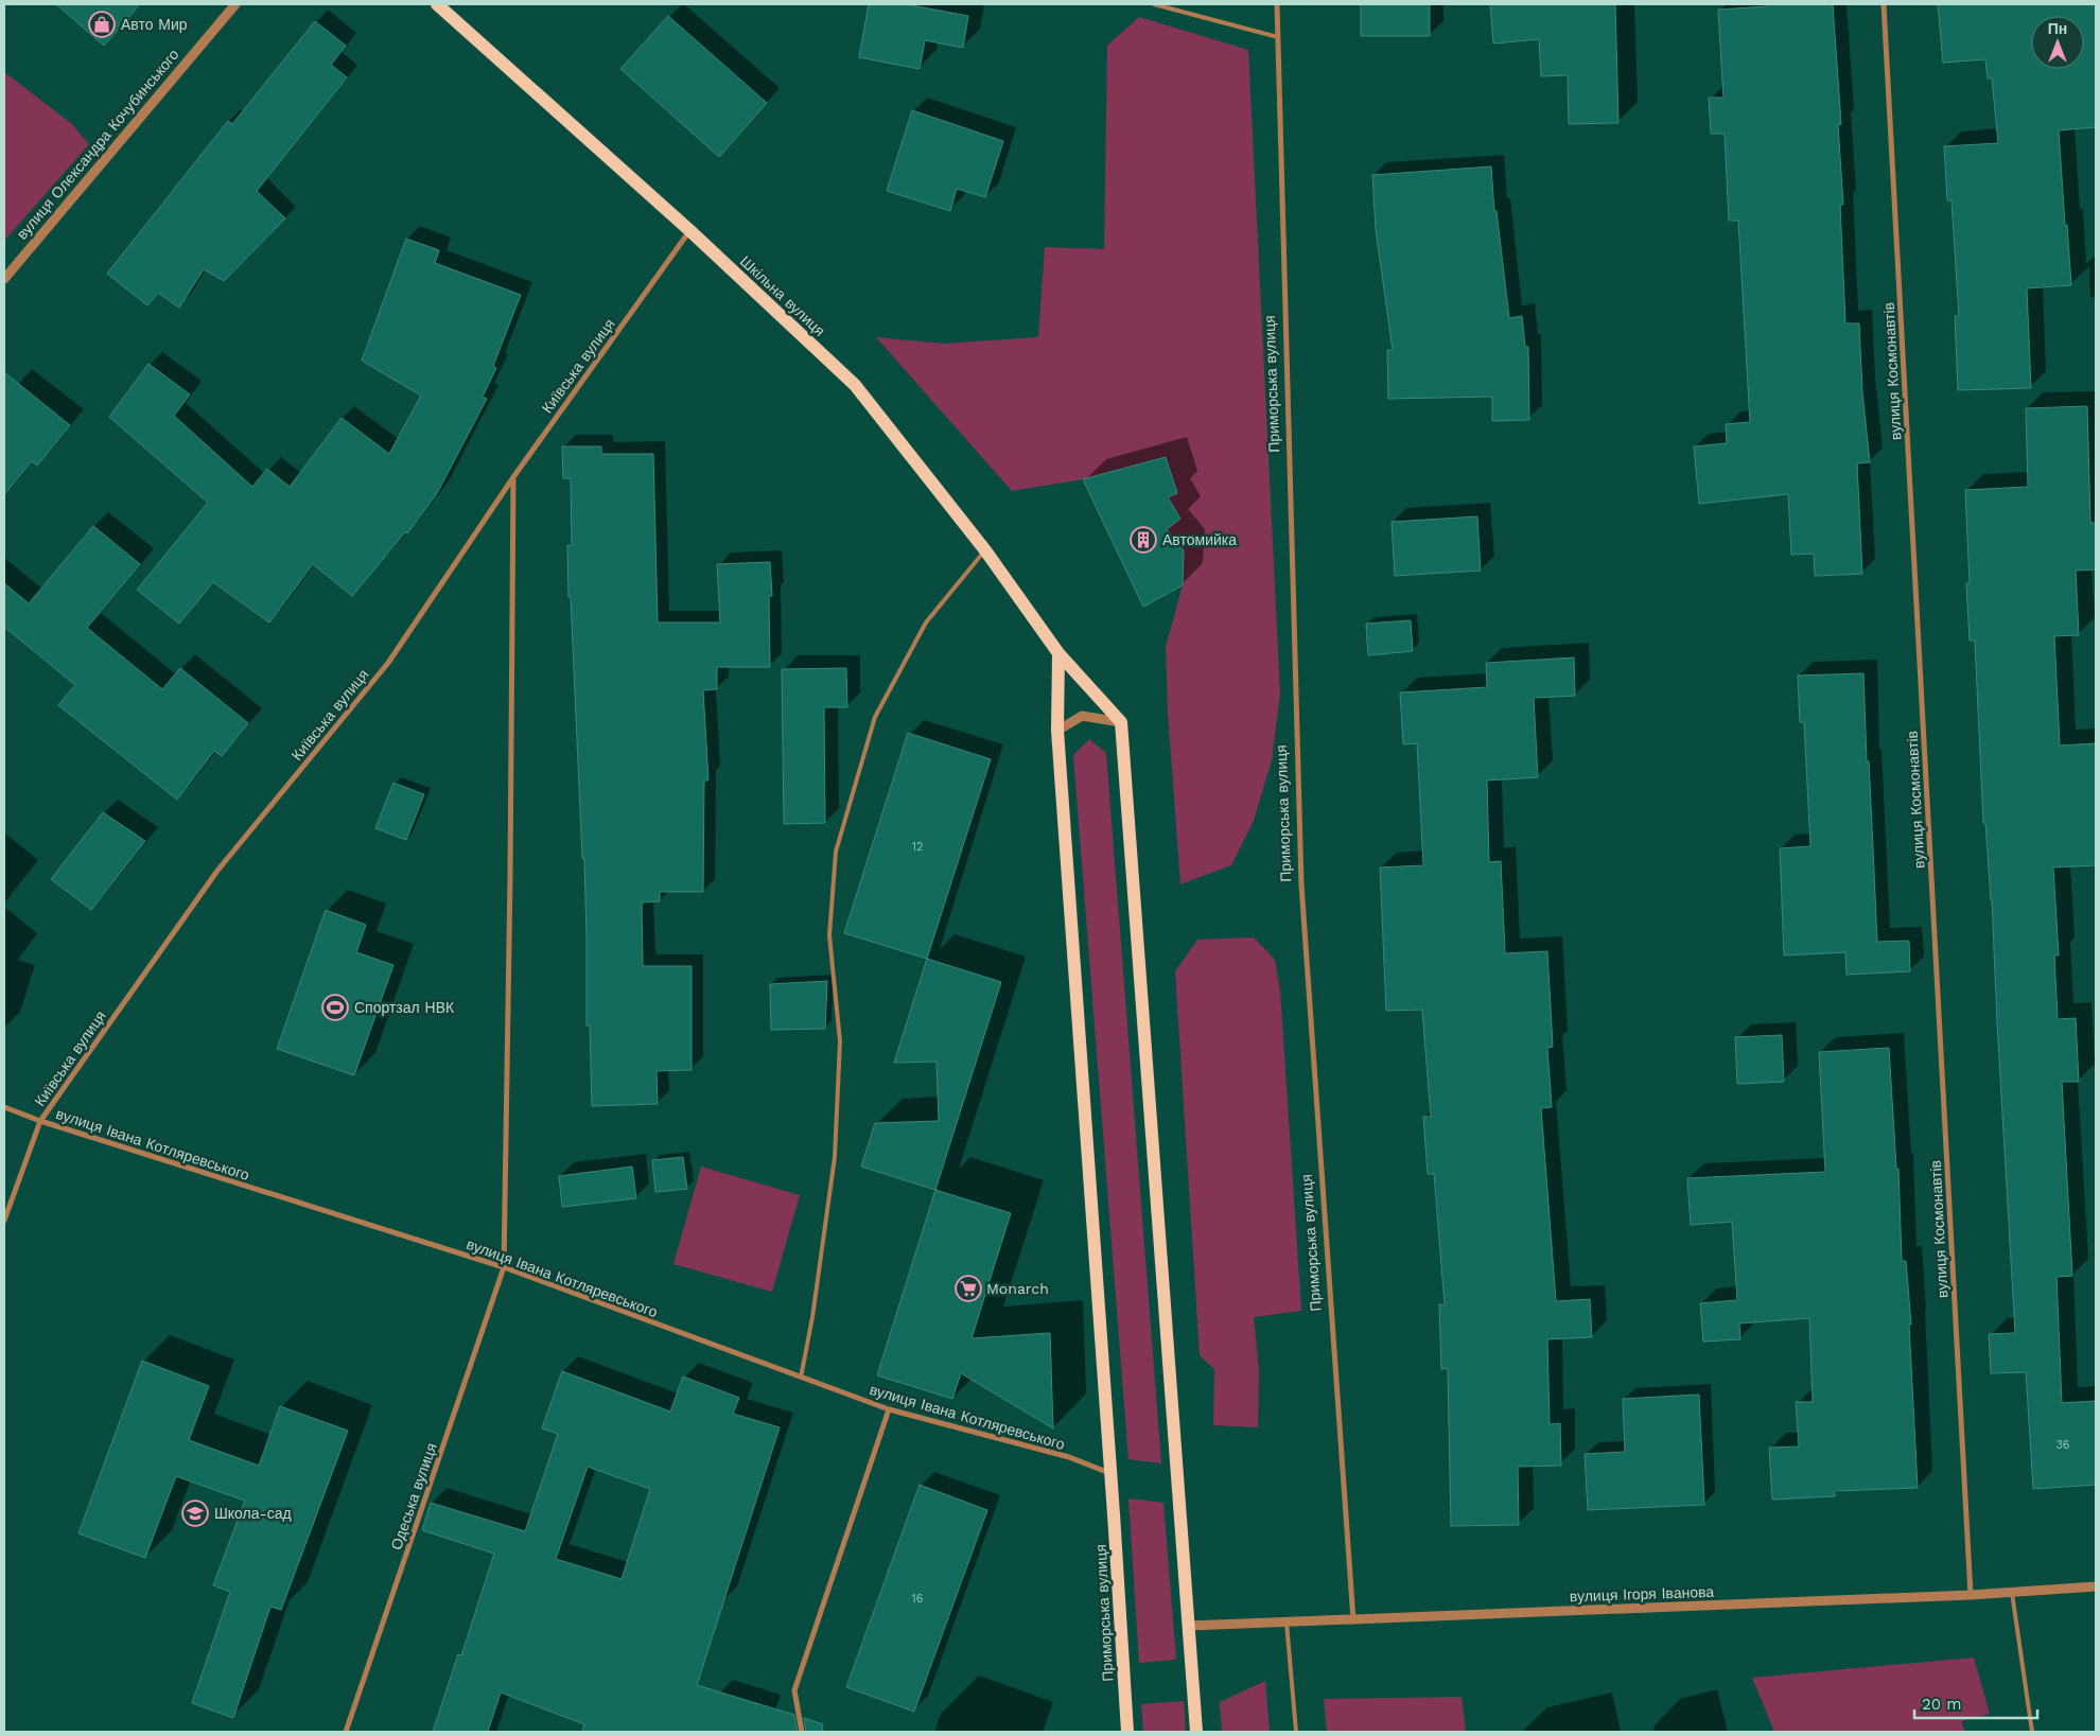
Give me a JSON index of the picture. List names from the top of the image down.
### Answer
{
  "streets": {
    "main road": ["Шкільна вулиця", "Приморська вулиця"],
    "street": [
      "вулиця Олександра Кочубинського",
      "Київська вулиця",
      "вулиця Космонавтів",
      "вулиця Івана Котляревського",
      "Одеська вулиця",
      "вулиця Ігоря Іванова"
    ]
  },
  "crossings": [
    ["Шкільна вулиця", "Київська вулиця"],
    ["Шкільна вулиця", "Приморська вулиця"],
    ["Київська вулиця", "вулиця Івана Котляревського"],
    ["Київська вулиця", "Одеська вулиця"],
    ["вулиця Космонавтів", "вулиця Ігоря Іванова"],
    ["Приморська вулиця", "вулиця Івана Котляревського"],
    ["Приморська вулиця", "вулиця Ігоря Іванова"],
    ["вулиця Івана Котляревського", "Одеська вулиця"]
  ],
  "places": {
    "shop": ["Авто Мир"],
    "building": ["Автомийка"],
    "sports": ["Спортзал НВК"],
    "supermarket": ["Monarch"],
    "school or university": ["Школа-сад"]
  },
  "house_numbers": ["12", "36", "16"],
  "scale_bar": "20 m",
  "north": "top"
}
